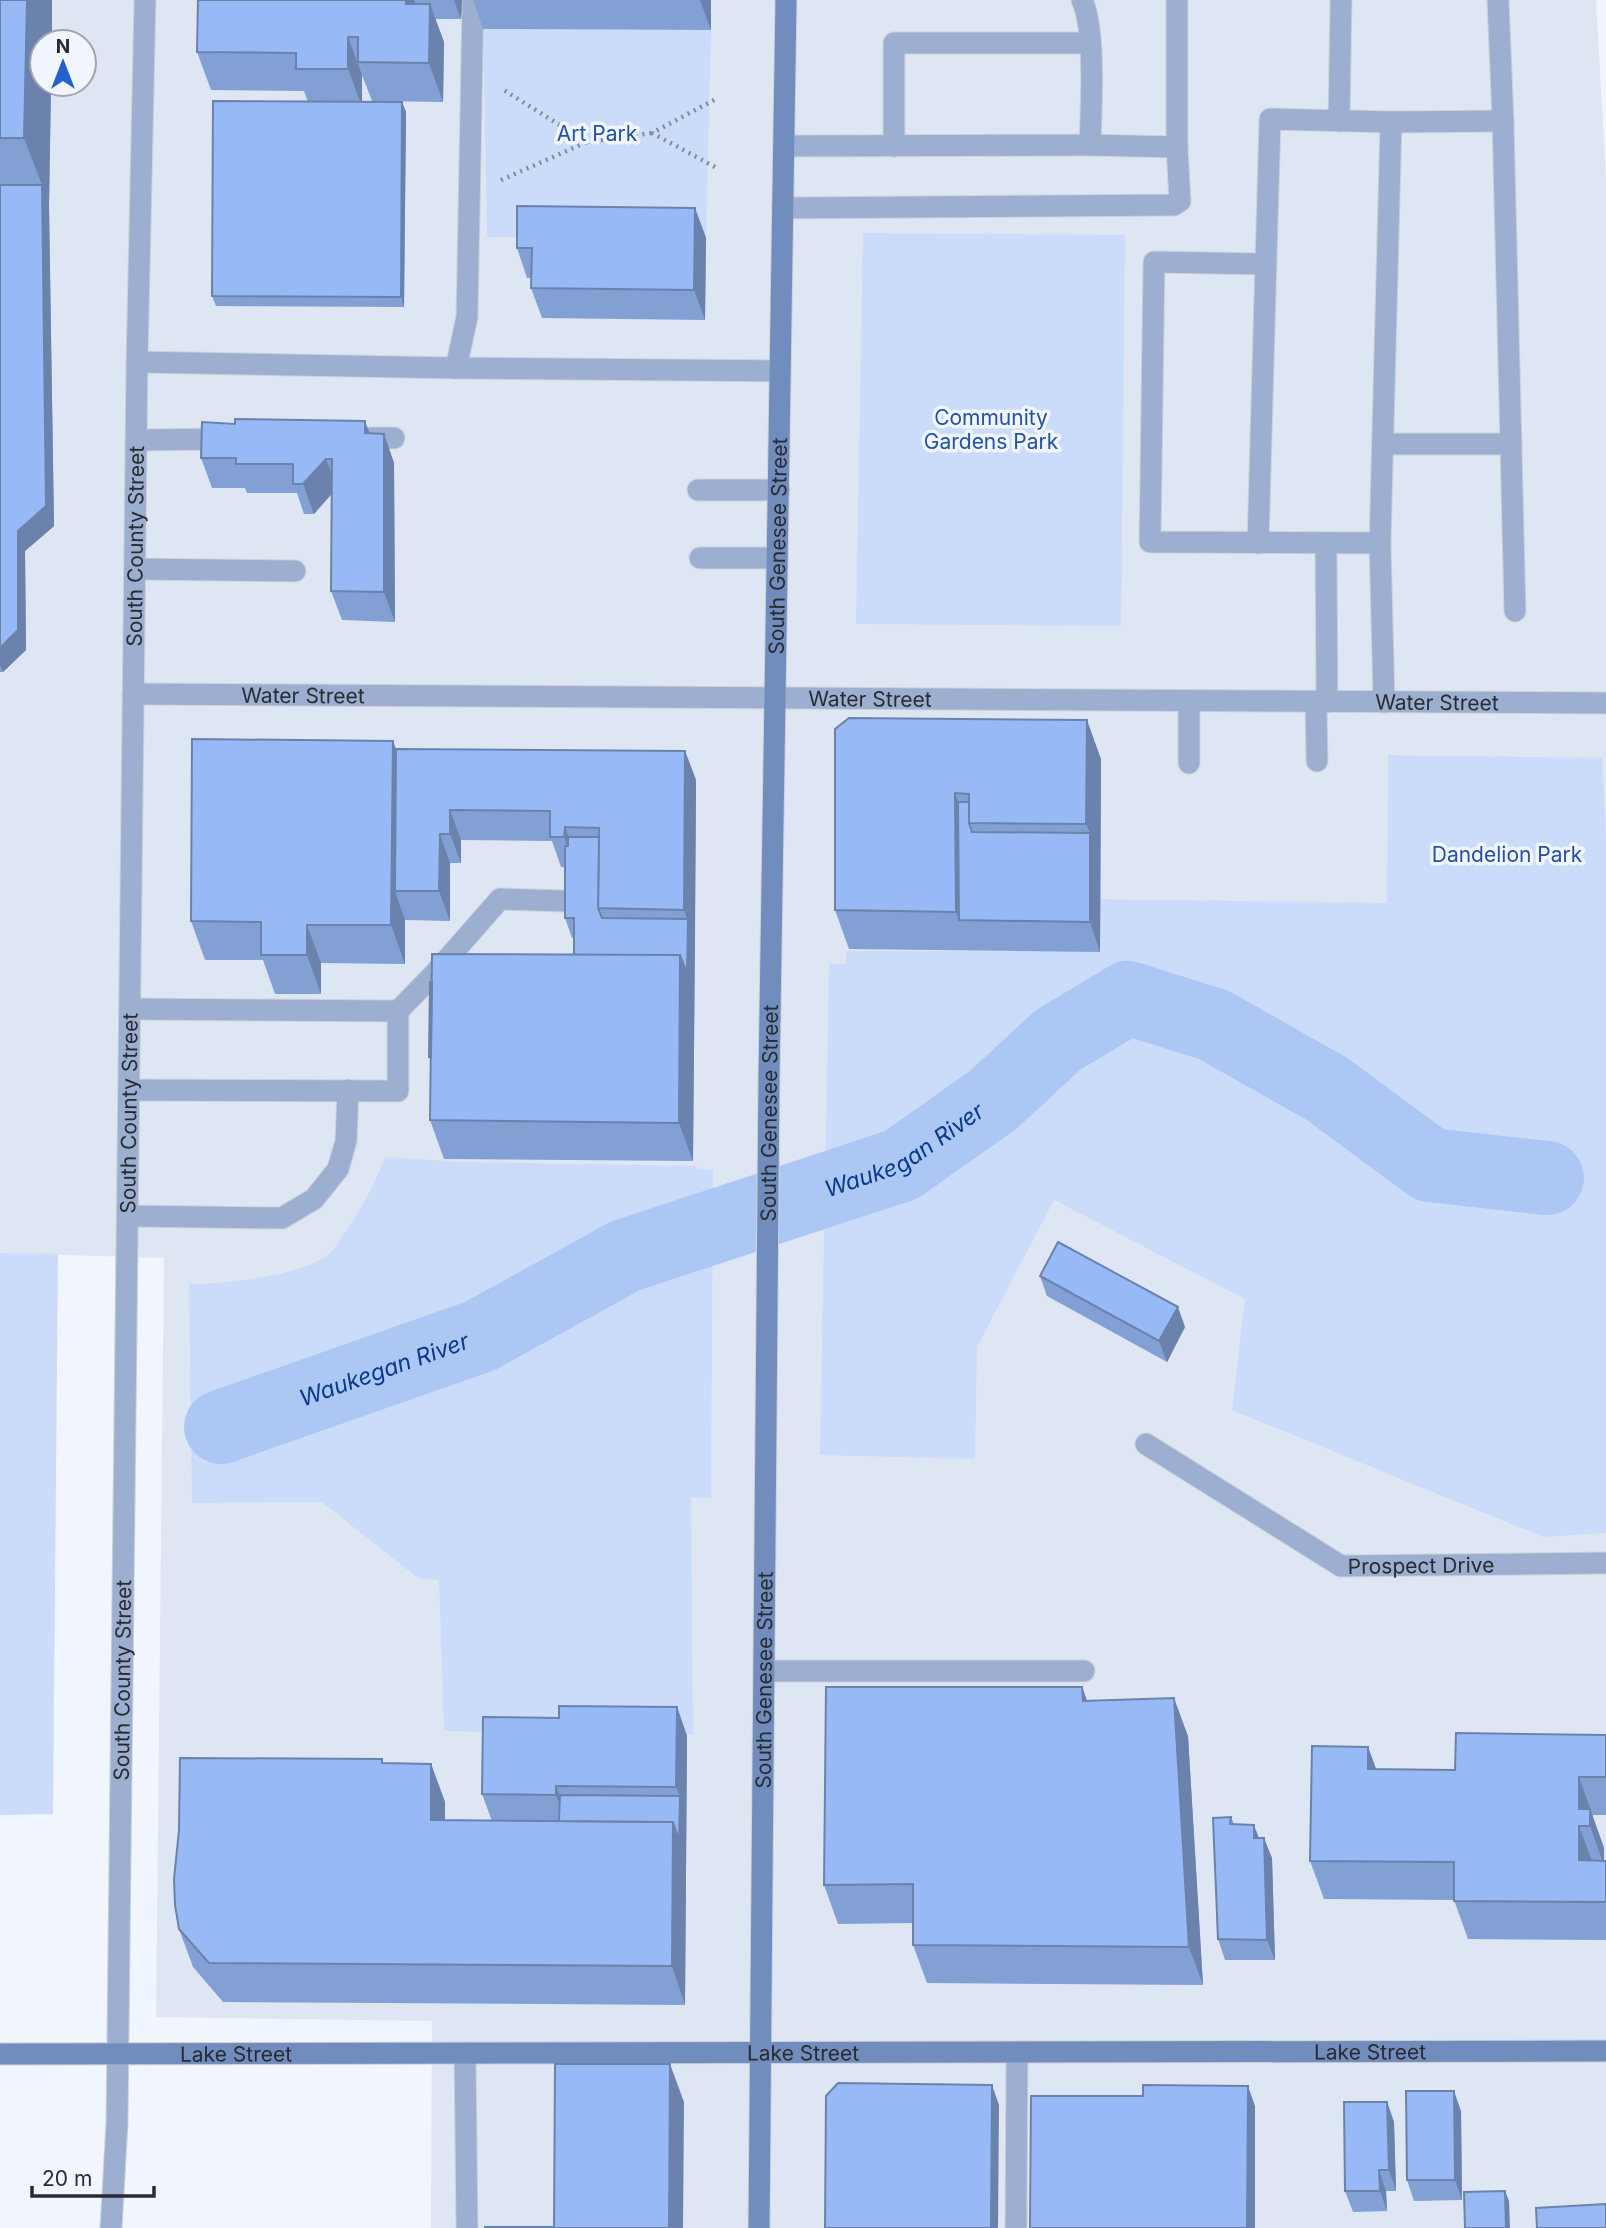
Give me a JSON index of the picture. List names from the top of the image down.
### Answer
{
  "streets": {
    "street": [
      "South County Street",
      "South Genesee Street",
      "Water Street",
      "Prospect Drive",
      "Lake Street"
    ]
  },
  "crossings": [
    ["South County Street", "Water Street"],
    ["South County Street", "Lake Street"],
    ["South Genesee Street", "Water Street"],
    ["South Genesee Street", "Lake Street"]
  ],
  "water": ["Waukegan River"],
  "parks": ["Art Park", "Community Gardens Park", "Dandelion Park"],
  "scale_bar": "20 m",
  "north": "top"
}
